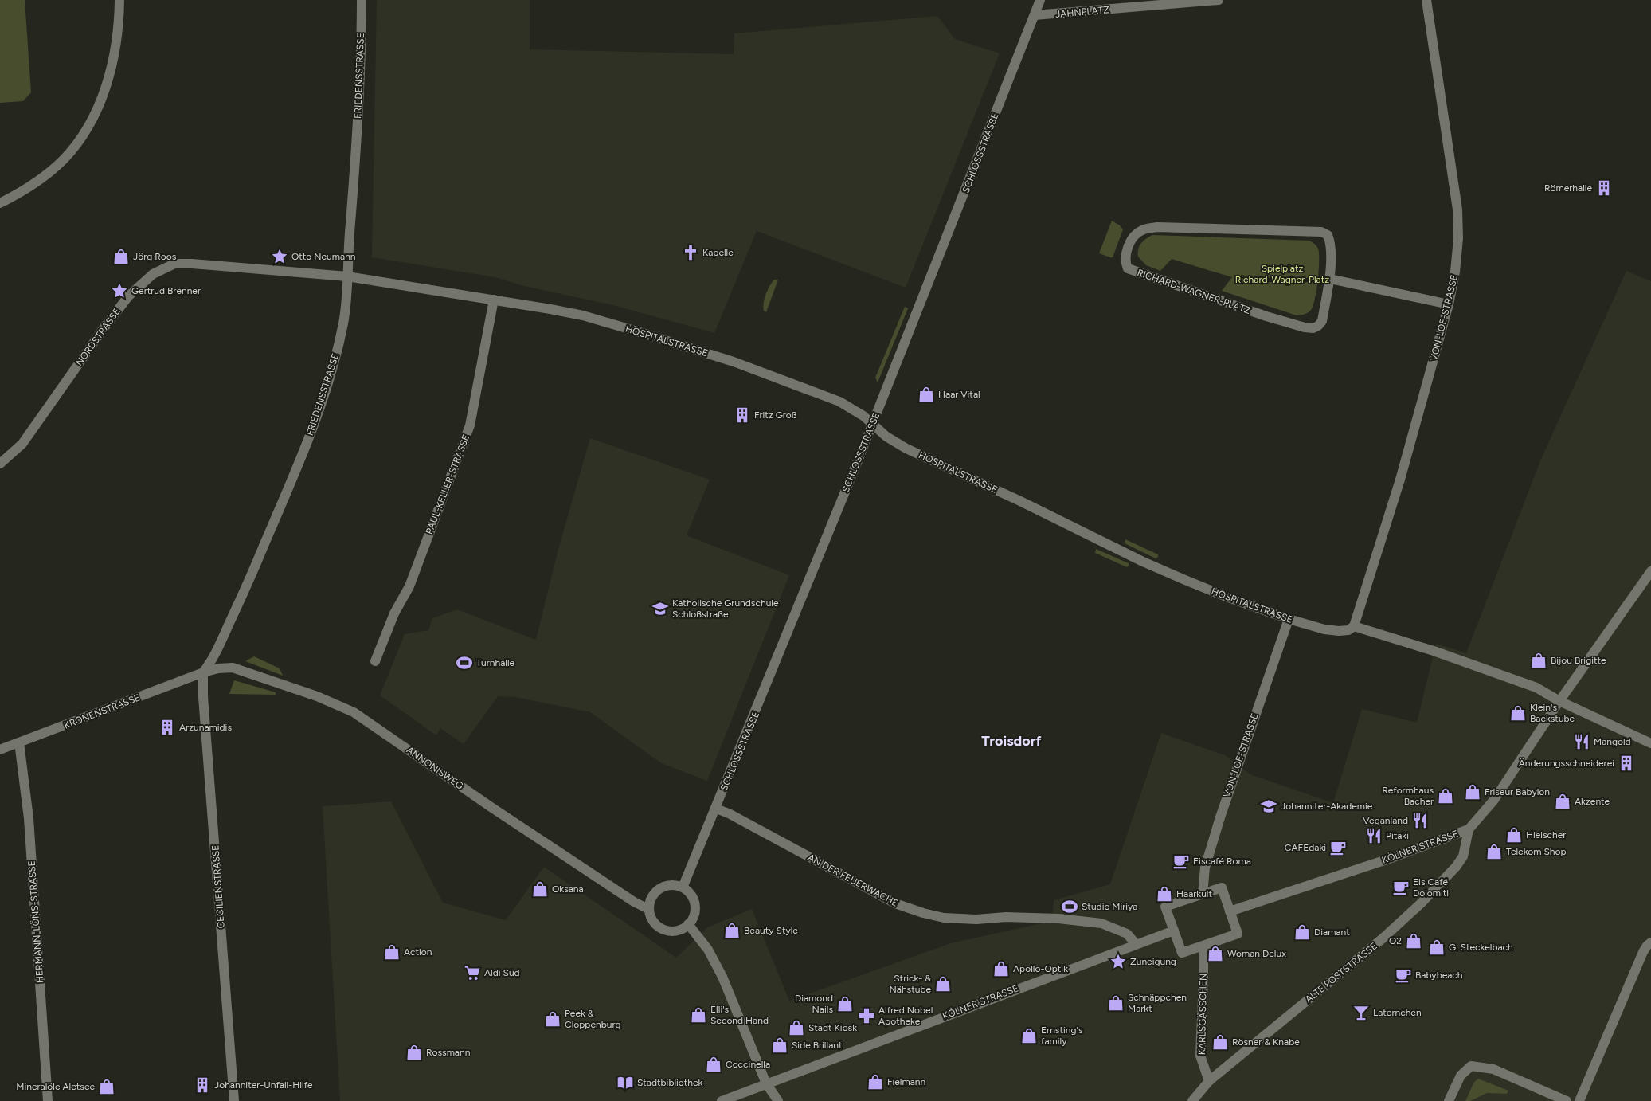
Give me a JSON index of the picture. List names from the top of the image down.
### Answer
{
  "streets": {
    "street": [
      "JAHNPLATZ",
      "FRIEDENSSTRASSE",
      "SCHLOSSSTRASSE",
      "RICHARD-WAGNER-PLATZ",
      "VON-LOE-STRASSE",
      "NORDSTRASSE",
      "HOSPITALSTRASSE",
      "PAUL-KELLER-STRASSE",
      "KRONENSTRASSE",
      "ANNONISWEG",
      "KÖLNER STRASSE",
      "AN DER FEUERWACHE",
      "CECILIENSTRASSE",
      "HERMANN-LÖNS-STRASSE",
      "ALTE POSTSTRASSE",
      "KARLSGÄSSCHEN"
    ]
  },
  "crossings": [
    ["JAHNPLATZ", "SCHLOSSSTRASSE"],
    ["FRIEDENSSTRASSE", "NORDSTRASSE"],
    ["FRIEDENSSTRASSE", "HOSPITALSTRASSE"],
    ["FRIEDENSSTRASSE", "KRONENSTRASSE"],
    ["FRIEDENSSTRASSE", "ANNONISWEG"],
    ["FRIEDENSSTRASSE", "CECILIENSTRASSE"],
    ["SCHLOSSSTRASSE", "HOSPITALSTRASSE"],
    ["SCHLOSSSTRASSE", "ANNONISWEG"],
    ["SCHLOSSSTRASSE", "AN DER FEUERWACHE"],
    ["VON-LOE-STRASSE", "HOSPITALSTRASSE"],
    ["NORDSTRASSE", "HOSPITALSTRASSE"],
    ["HOSPITALSTRASSE", "PAUL-KELLER-STRASSE"],
    ["KRONENSTRASSE", "ANNONISWEG"],
    ["KRONENSTRASSE", "CECILIENSTRASSE"],
    ["KRONENSTRASSE", "HERMANN-LÖNS-STRASSE"],
    ["ANNONISWEG", "CECILIENSTRASSE"],
    ["KÖLNER STRASSE", "AN DER FEUERWACHE"],
    ["KÖLNER STRASSE", "ALTE POSTSTRASSE"],
    ["ALTE POSTSTRASSE", "KARLSGÄSSCHEN"]
  ],
  "districts": ["Troisdorf"],
  "parks": ["Spielplatz Richard-Wagner-Platz"],
  "places": {
    "building": [
      "Römerhalle",
      "Fritz Groß",
      "Arzunamidis",
      "Änderungsschneiderei",
      "Johanniter-Unfall-Hilfe"
    ],
    "church": ["Kapelle"],
    "shop": [
      "Jörg Roos",
      "Haar Vital",
      "Bijou Brigitte",
      "Klein's Backstube",
      "Friseur Babylon",
      "Reformhaus Bacher",
      "Akzente",
      "Hielscher",
      "Telekom Shop",
      "Oksana",
      "Haarkult",
      "Beauty Style",
      "Diamant",
      "O2",
      "G. Steckelbach",
      "Action",
      "Woman Delux",
      "Apollo-Optik",
      "Strick- & Nähstube",
      "Schnäppchen Markt",
      "Diamond Nails",
      "Elli's Second Hand",
      "Peek & Cloppenburg",
      "Stadt Kiosk",
      "Ernsting's family",
      "Rösner & Knabe",
      "Side Brillant",
      "Rossmann",
      "Coccinella",
      "Fielmann",
      "Mineralöle Aletsee"
    ],
    "place": ["Otto Neumann", "Gertrud Brenner", "Zuneigung"],
    "school or university": ["Katholische Grundschule Schloßstraße", "Johanniter-Akademie"],
    "sports": ["Turnhalle", "Studio Miriya"],
    "restaurant": ["Mangold", "Veganland", "Pitaki"],
    "cafe": [
      "CAFEdaki",
      "Eiscafé Roma",
      "Eis Café Dolomiti",
      "Babybeach"
    ],
    "supermarket": ["Aldi Süd"],
    "bar": ["Laternchen"],
    "pharmacy": ["Alfred Nobel Apotheke"],
    "library": ["Stadtbibliothek"]
  }
}
